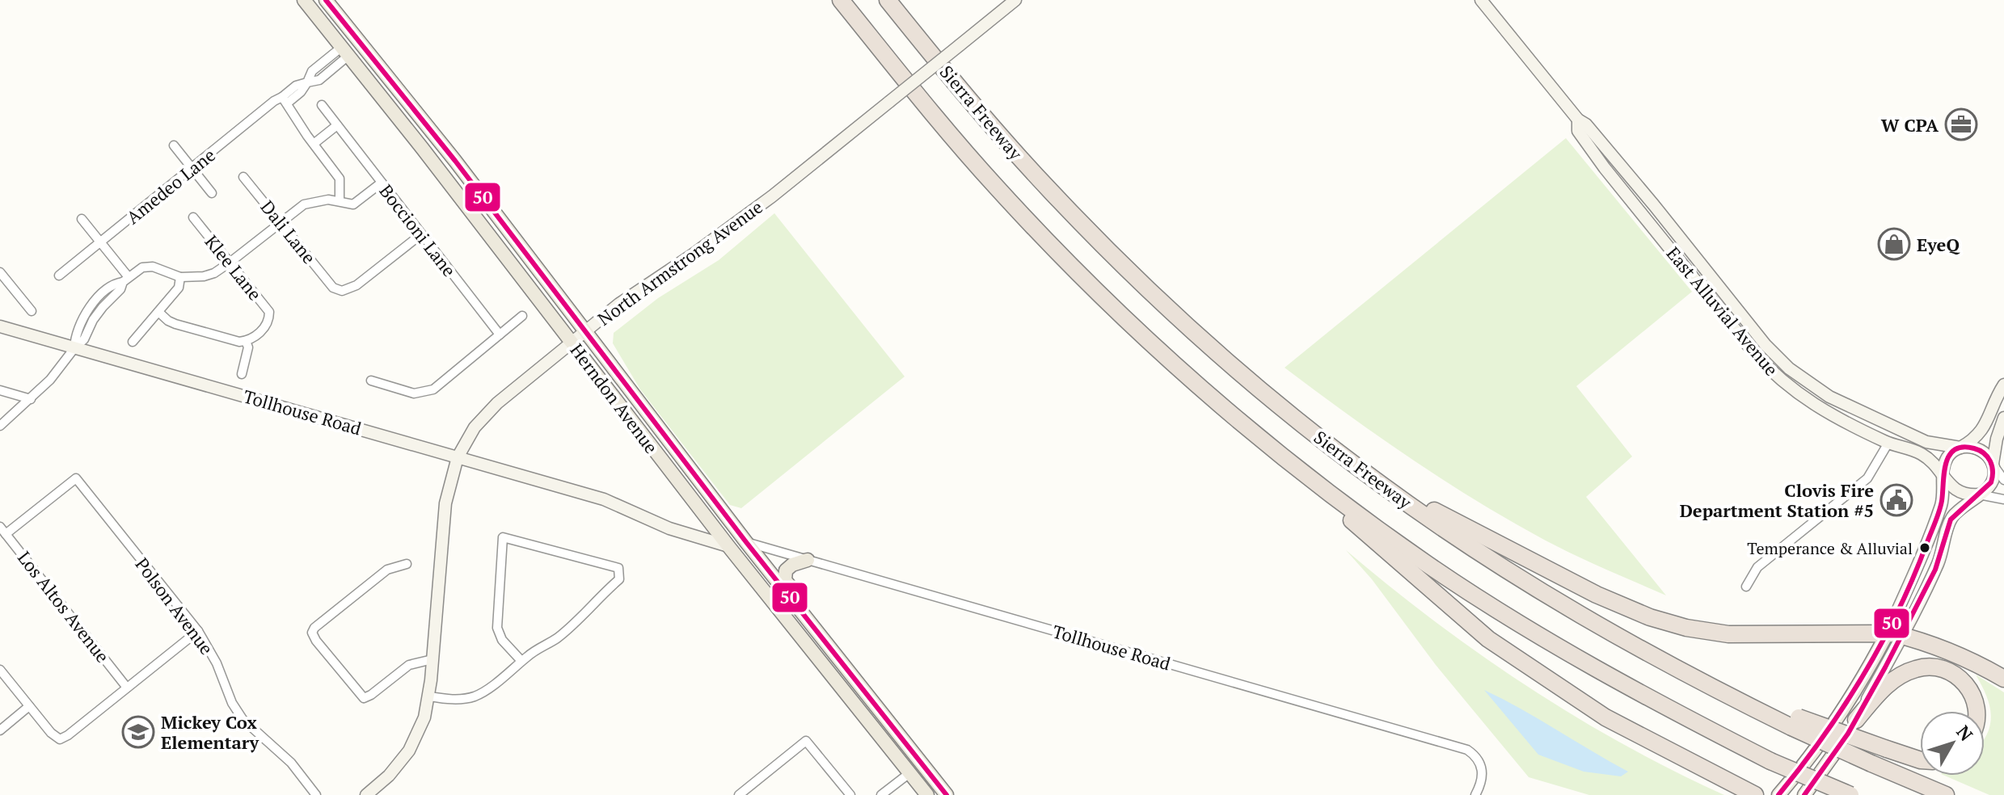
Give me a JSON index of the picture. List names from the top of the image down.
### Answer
{
  "streets": {
    "highway": ["Sierra Freeway"],
    "main road": ["Herndon Avenue"],
    "street": [
      "Amedeo Lane",
      "Boccioni Lane",
      "Dali Lane",
      "North Armstrong Avenue",
      "Klee Lane",
      "East Alluvial Avenue",
      "Tollhouse Road",
      "Polson Avenue",
      "Los Altos Avenue"
    ]
  },
  "crossings": [
    ["Amedeo Lane", "Herndon Avenue"],
    ["Boccioni Lane", "Dali Lane"],
    ["North Armstrong Avenue", "Herndon Avenue"],
    ["North Armstrong Avenue", "Tollhouse Road"],
    ["Herndon Avenue", "Tollhouse Road"],
    ["Polson Avenue", "Los Altos Avenue"]
  ],
  "places": {
    "office": ["W CPA"],
    "shop": ["EyeQ"],
    "public building": ["Clovis Fire Department Station #5"],
    "other": ["Temperance & Alluvial"],
    "school or university": ["Mickey Cox Elementary"]
  },
  "lines": ["transit line 50"],
  "north": "top right"
}
